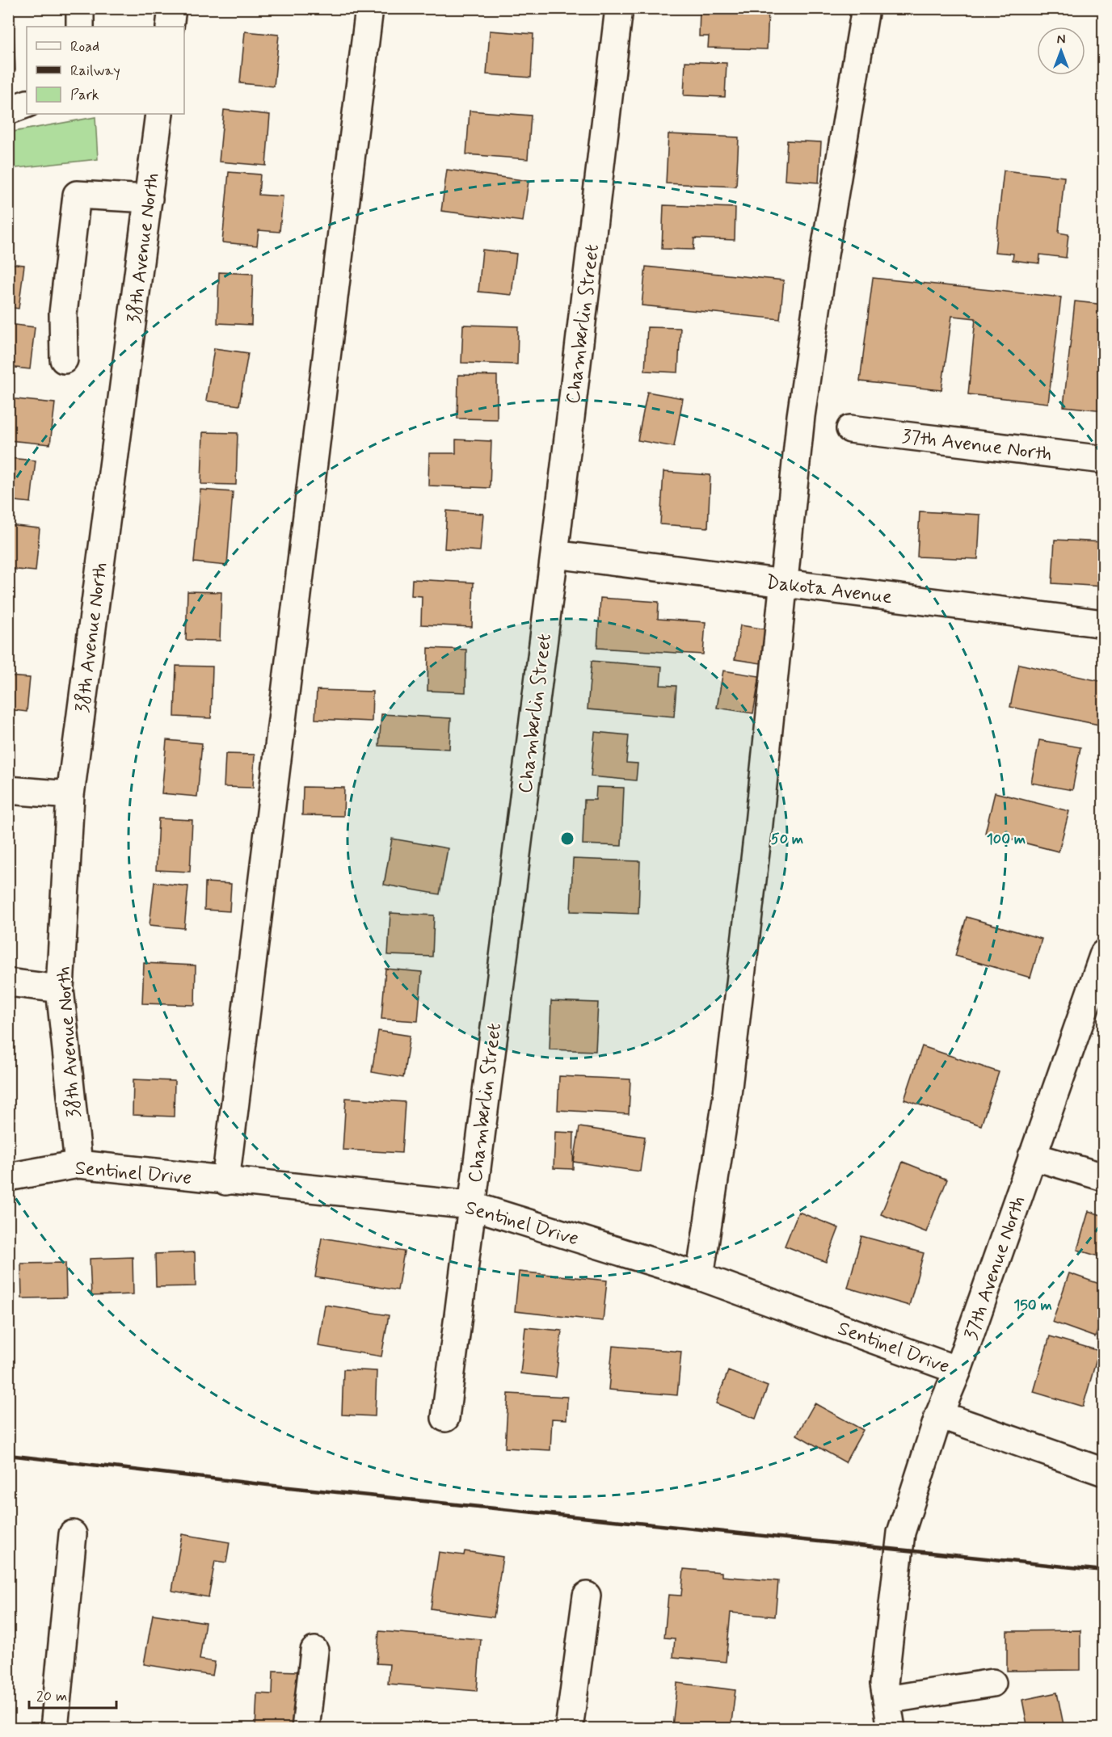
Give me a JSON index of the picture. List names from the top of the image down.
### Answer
{
  "streets": {
    "street": [
      "38th Avenue North",
      "Chamberlin Street",
      "37th Avenue North",
      "Dakota Avenue",
      "Sentinel Drive"
    ]
  },
  "crossings": [
    ["38th Avenue North", "Sentinel Drive"],
    ["Chamberlin Street", "Dakota Avenue"],
    ["Chamberlin Street", "Sentinel Drive"],
    ["37th Avenue North", "Sentinel Drive"]
  ],
  "legend": ["Road", "Railway", "Park"],
  "scale_bar": "20 m",
  "north": "top",
  "rings": ["50 m", "100 m", "150 m"]
}
